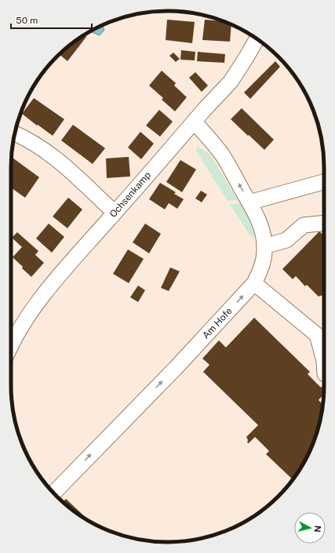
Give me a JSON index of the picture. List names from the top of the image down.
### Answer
{
  "streets": {
    "street": ["Ochsenkamp", "Am Hofe"]
  },
  "crossings": [
    ["Ochsenkamp", "Am Hofe"]
  ],
  "one_way": ["Am Hofe"],
  "scale_bar": "50 m",
  "north": "right"
}
